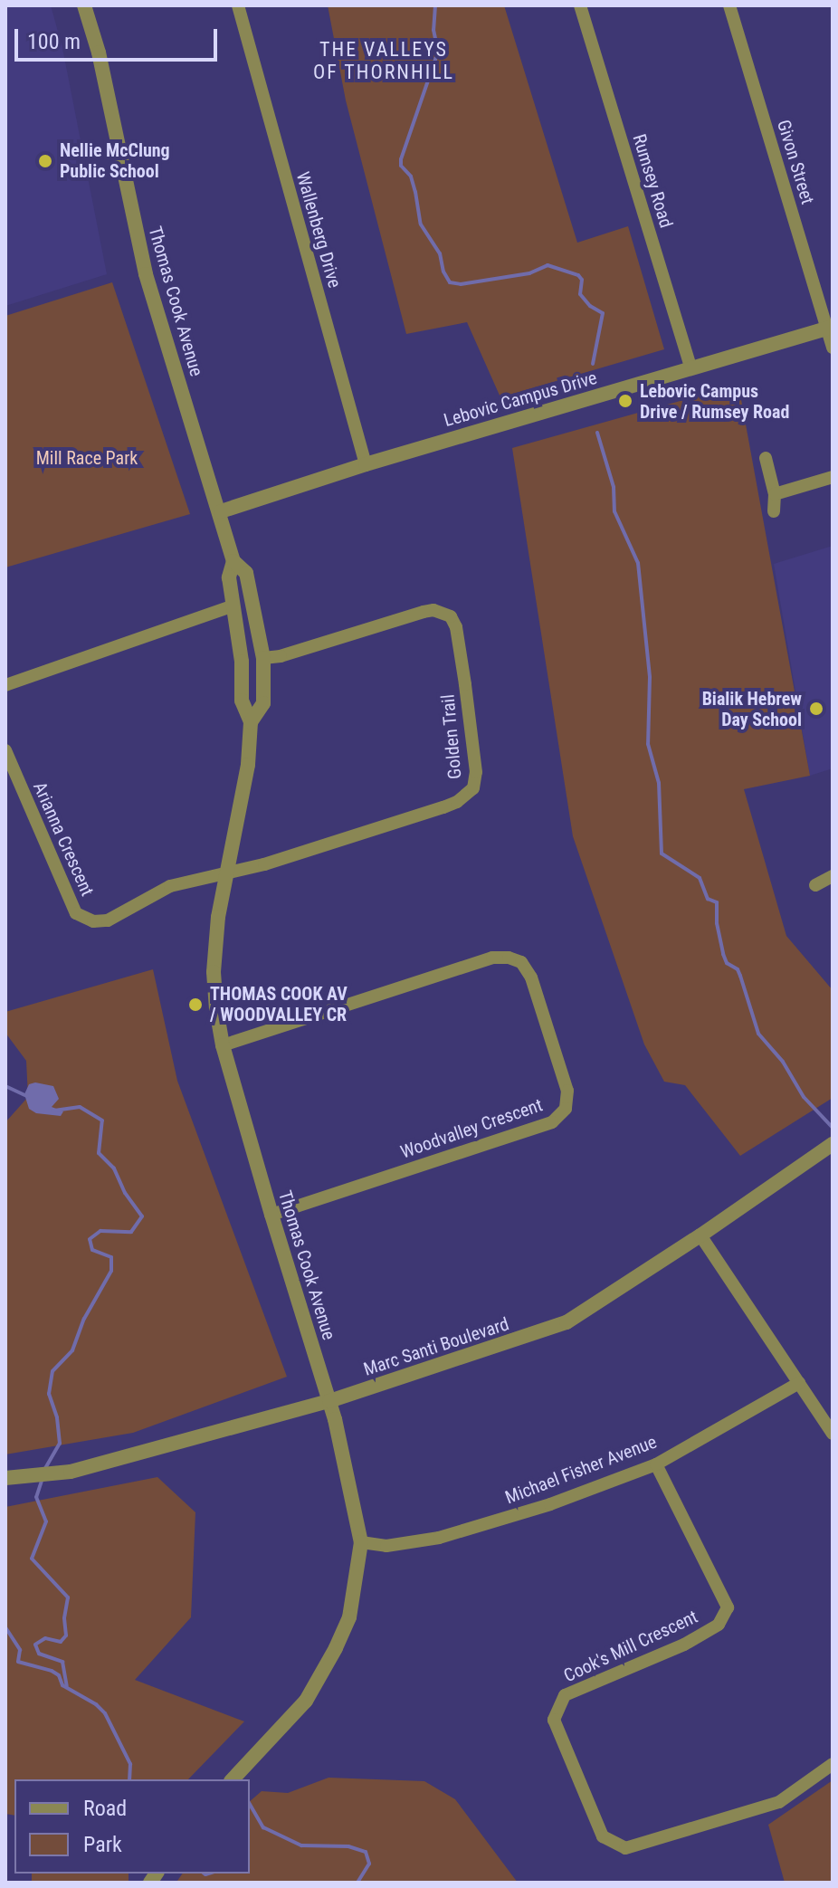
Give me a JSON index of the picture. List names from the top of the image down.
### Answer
{
  "streets": {
    "street": [
      "Givon Street",
      "Rumsey Road",
      "Wallenberg Drive",
      "Thomas Cook Avenue",
      "Lebovic Campus Drive",
      "Golden Trail",
      "Arianna Crescent",
      "Woodvalley Crescent",
      "Marc Santi Boulevard",
      "Michael Fisher Avenue",
      "Cook's Mill Crescent"
    ]
  },
  "crossings": [
    ["Givon Street", "Lebovic Campus Drive"],
    ["Rumsey Road", "Lebovic Campus Drive"],
    ["Wallenberg Drive", "Lebovic Campus Drive"],
    ["Thomas Cook Avenue", "Lebovic Campus Drive"],
    ["Thomas Cook Avenue", "Golden Trail"],
    ["Thomas Cook Avenue", "Arianna Crescent"],
    ["Thomas Cook Avenue", "Woodvalley Crescent"],
    ["Thomas Cook Avenue", "Marc Santi Boulevard"],
    ["Thomas Cook Avenue", "Michael Fisher Avenue"],
    ["Golden Trail", "Arianna Crescent"],
    ["Michael Fisher Avenue", "Cook's Mill Crescent"]
  ],
  "districts": ["THE VALLEYS OF THORNHILL"],
  "parks": ["Mill Race Park"],
  "places": [
    "Nellie McClung Public School",
    "Lebovic Campus Drive / Rumsey Road",
    "Bialik Hebrew Day School",
    "THOMAS COOK AV / WOODVALLEY CR"
  ],
  "legend": ["Road", "Park"],
  "scale_bar": "100 m"
}
